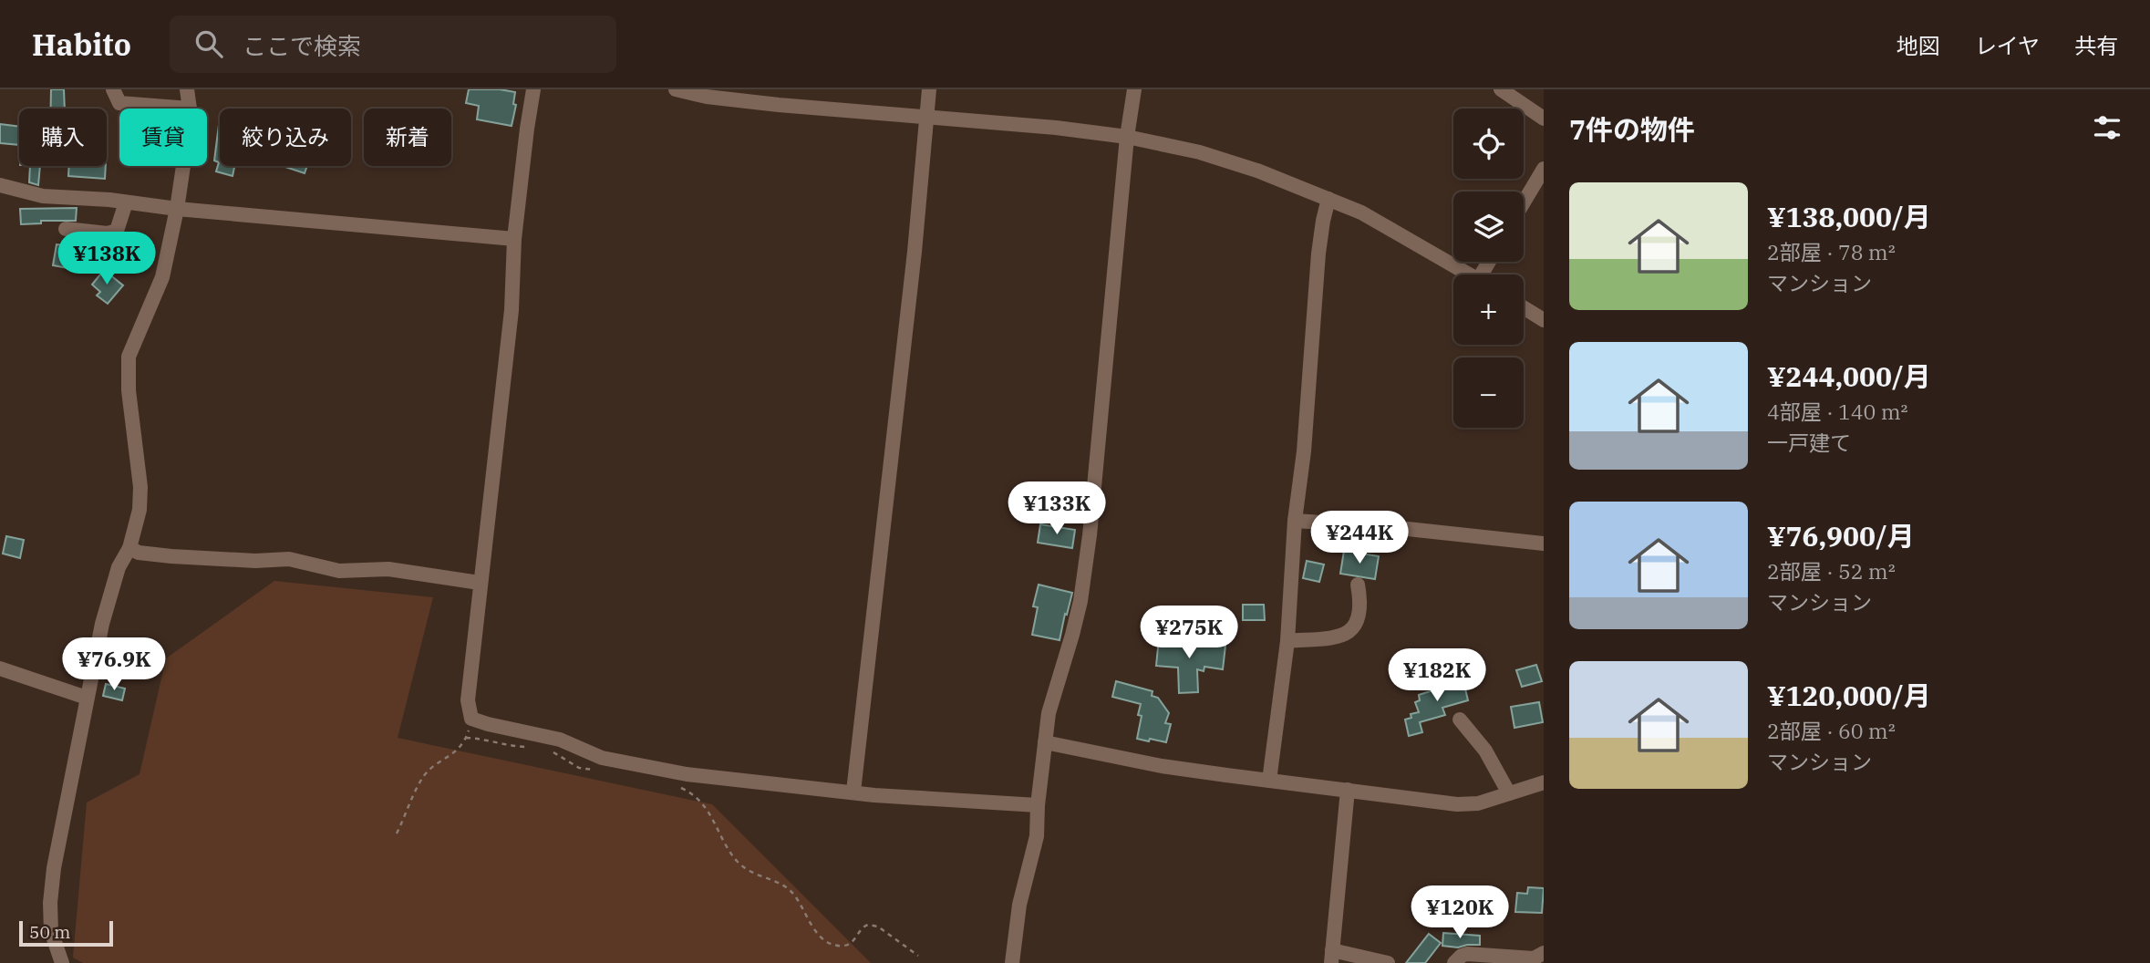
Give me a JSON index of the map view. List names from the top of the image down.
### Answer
{
  "scale_bar": "50 m",
  "page": {
    "header": "Habito",
    "search": "ここで検索",
    "nav": ["地図", "レイヤ", "共有"],
    "heading": "7件の物件",
    "map_buttons": ["+", "−"],
    "chip": [
      "購入",
      "賃貸",
      "絞り込み",
      "新着"
    ],
    "list": [
      {
        "name": "¥138,000/月",
        "note": "2部屋 · 78 m² · マンション"
      },
      {
        "name": "¥244,000/月",
        "note": "4部屋 · 140 m² · 一戸建て"
      },
      {
        "name": "¥76,900/月",
        "note": "2部屋 · 52 m² · マンション"
      },
      {
        "name": "¥120,000/月",
        "note": "2部屋 · 60 m² · マンション"
      }
    ],
    "price": [
      "¥138K",
      "¥133K",
      "¥244K",
      "¥275K",
      "¥76.9K",
      "¥182K",
      "¥120K"
    ],
    "scale": "50 m"
  }
}
